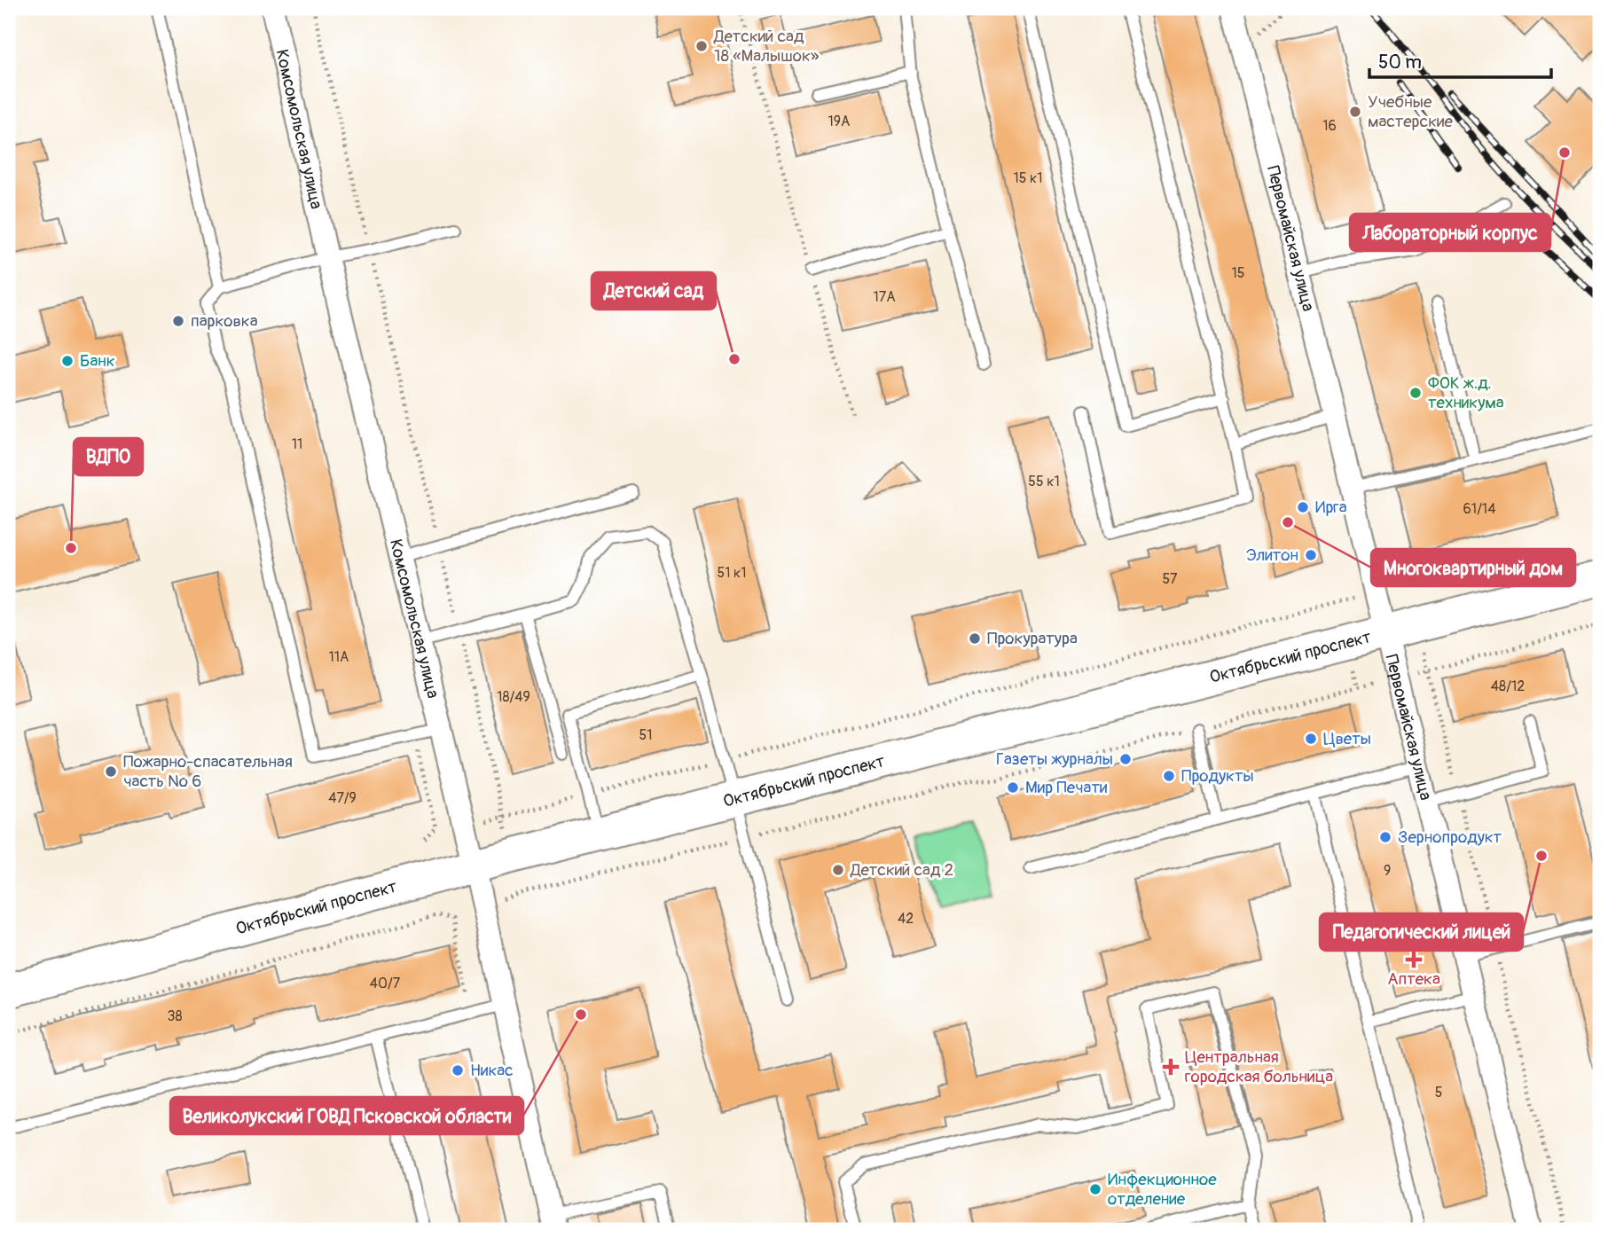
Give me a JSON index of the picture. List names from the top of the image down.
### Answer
{
  "streets": {
    "main road": ["Октябрьский проспект"],
    "street": ["Комсомольская улица", "Первомайская улица"]
  },
  "crossings": [
    ["Комсомольская улица", "Октябрьский проспект"],
    ["Первомайская улица", "Октябрьский проспект"]
  ],
  "places": {
    "other": [
      "Детский сад 18 «Малышок»",
      "Учебные мастерские",
      "Лабораторный корпус",
      "парковка",
      "Детский сад",
      "Банк",
      "ФОК ж.д. техникума",
      "Ирга",
      "Многоквартирный дом",
      "ВДПО",
      "Элитон",
      "Прокуратура",
      "Цветы",
      "Газеты журналы",
      "Пожарно-спасательная часть № 6",
      "Продукты",
      "Мир Печати",
      "Зернопродукт",
      "Педагогический лицей",
      "Детский сад 2",
      "Великолукский ГОВД Псковской области",
      "Никас",
      "Инфекционное отделение"
    ],
    "health": ["Аптека", "Центральная городская больница"]
  },
  "house_numbers": [
    "19А",
    "16",
    "15 к1",
    "15",
    "17А",
    "11",
    "55 к1",
    "61/14",
    "51 к1",
    "57",
    "11А",
    "48/12",
    "18/49",
    "51",
    "47/9",
    "9",
    "42",
    "40/7",
    "38",
    "5"
  ],
  "scale_bar": "50 m"
}
